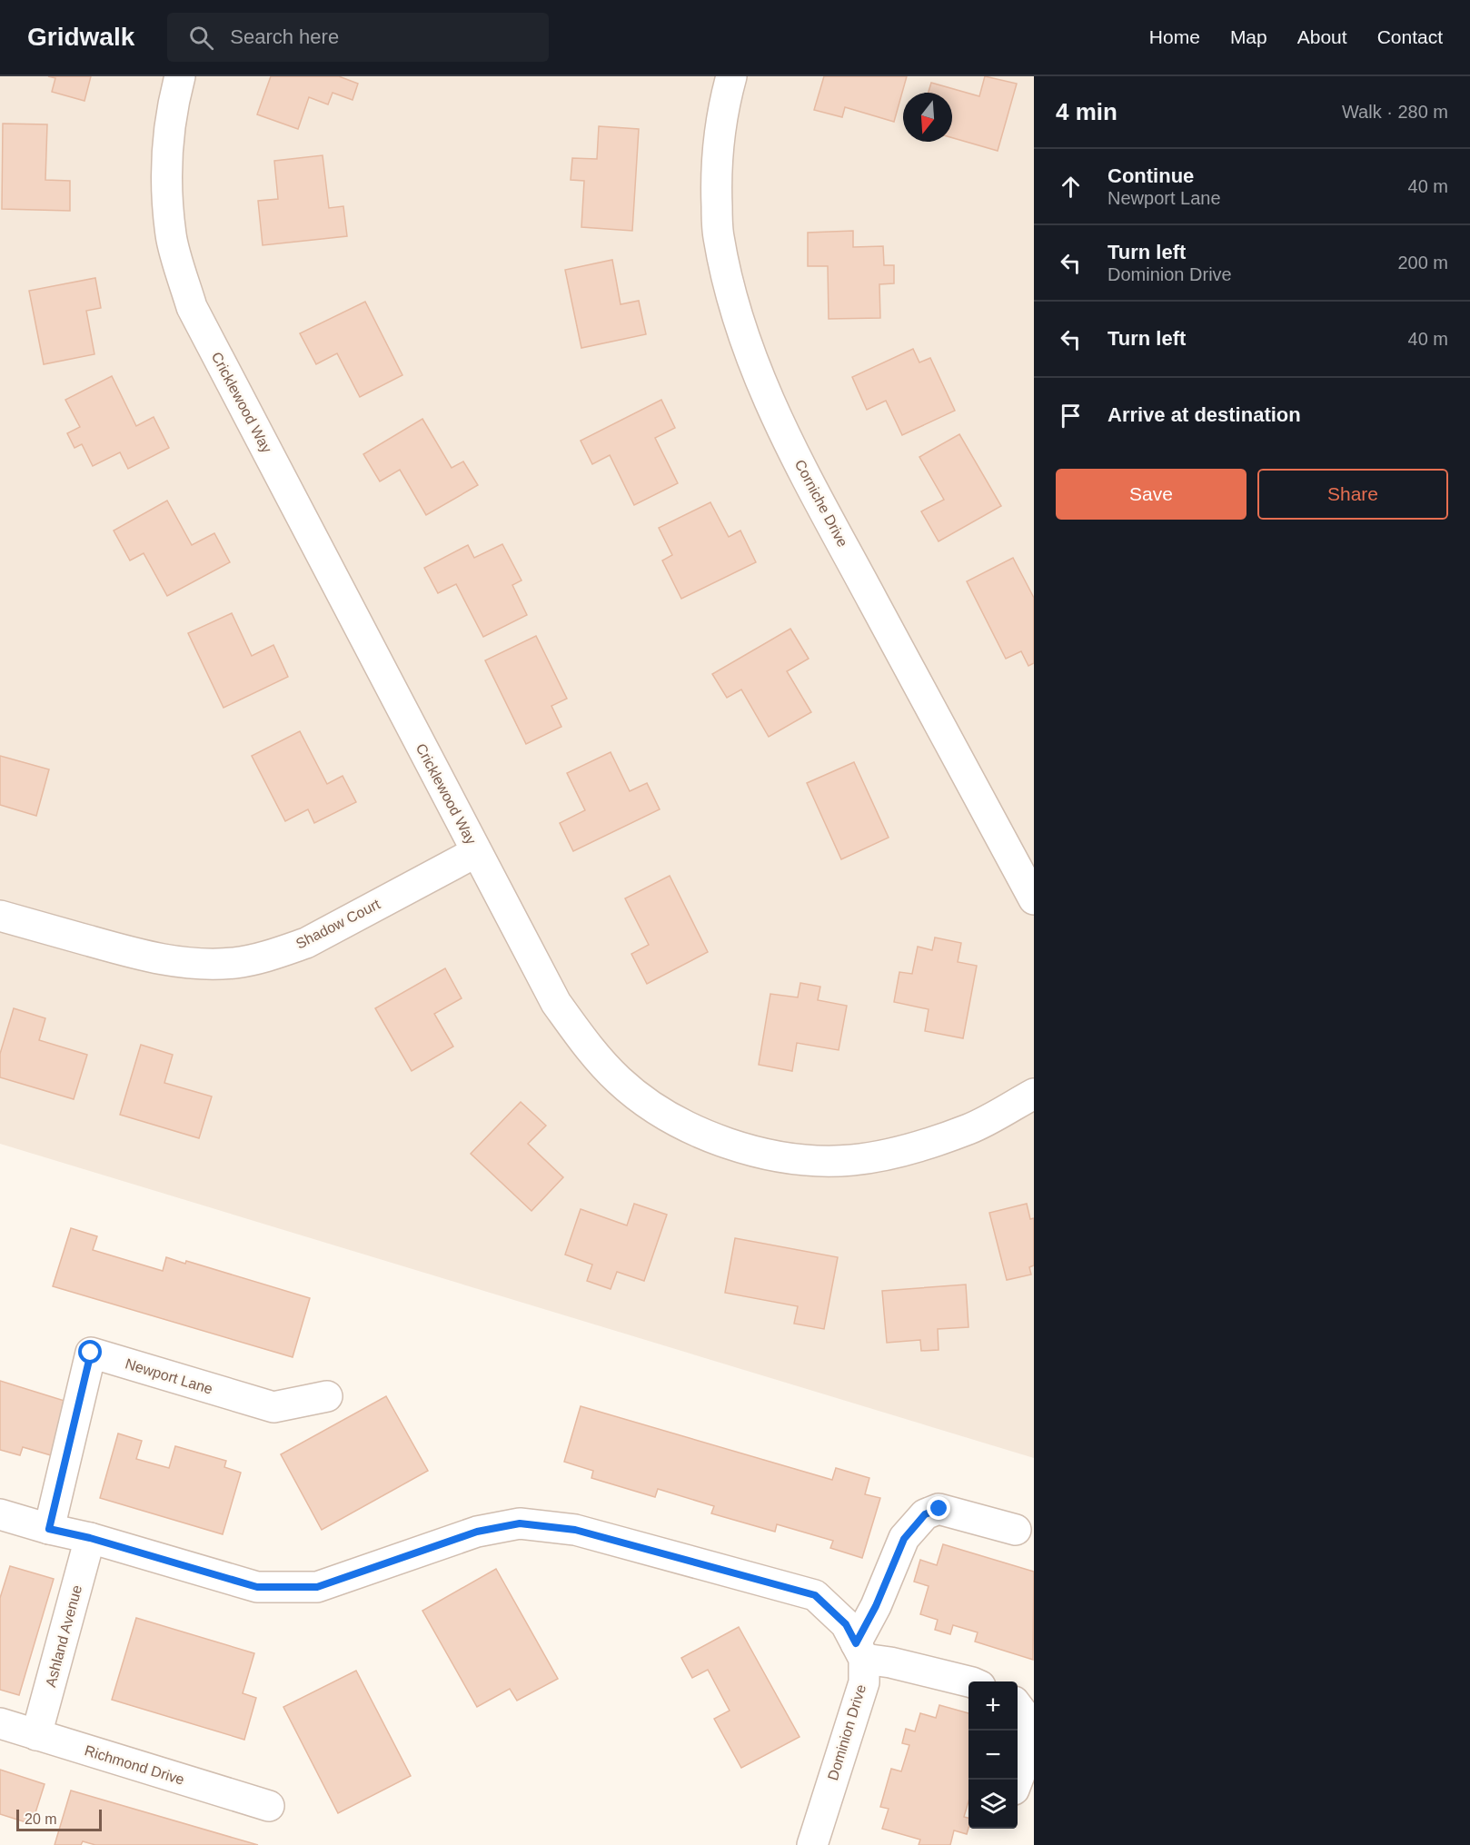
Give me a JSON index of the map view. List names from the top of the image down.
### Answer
{
  "streets": {
    "street": [
      "Cricklewood Way",
      "Corniche Drive",
      "Shadow Court",
      "Newport Lane",
      "Ashland Avenue",
      "Dominion Drive",
      "Richmond Drive"
    ]
  },
  "crossings": [
    ["Cricklewood Way", "Shadow Court"],
    ["Ashland Avenue", "Richmond Drive"]
  ],
  "scale_bar": "20 m",
  "north": "bottom",
  "page": {
    "header": "Gridwalk",
    "search": "Search here",
    "nav": [
      "Home",
      "Map",
      "About",
      "Contact"
    ],
    "heading": ["4 min", "Walk · 280 m"],
    "list": [
      ["Continue", "Newport Lane", "40 m"],
      ["Turn left", "Dominion Drive", "200 m"],
      ["Turn left", "40 m"],
      "Arrive at destination"
    ],
    "buttons": ["Save", "Share"],
    "map_buttons": ["+", "−"],
    "scale": "20 m"
  }
}
